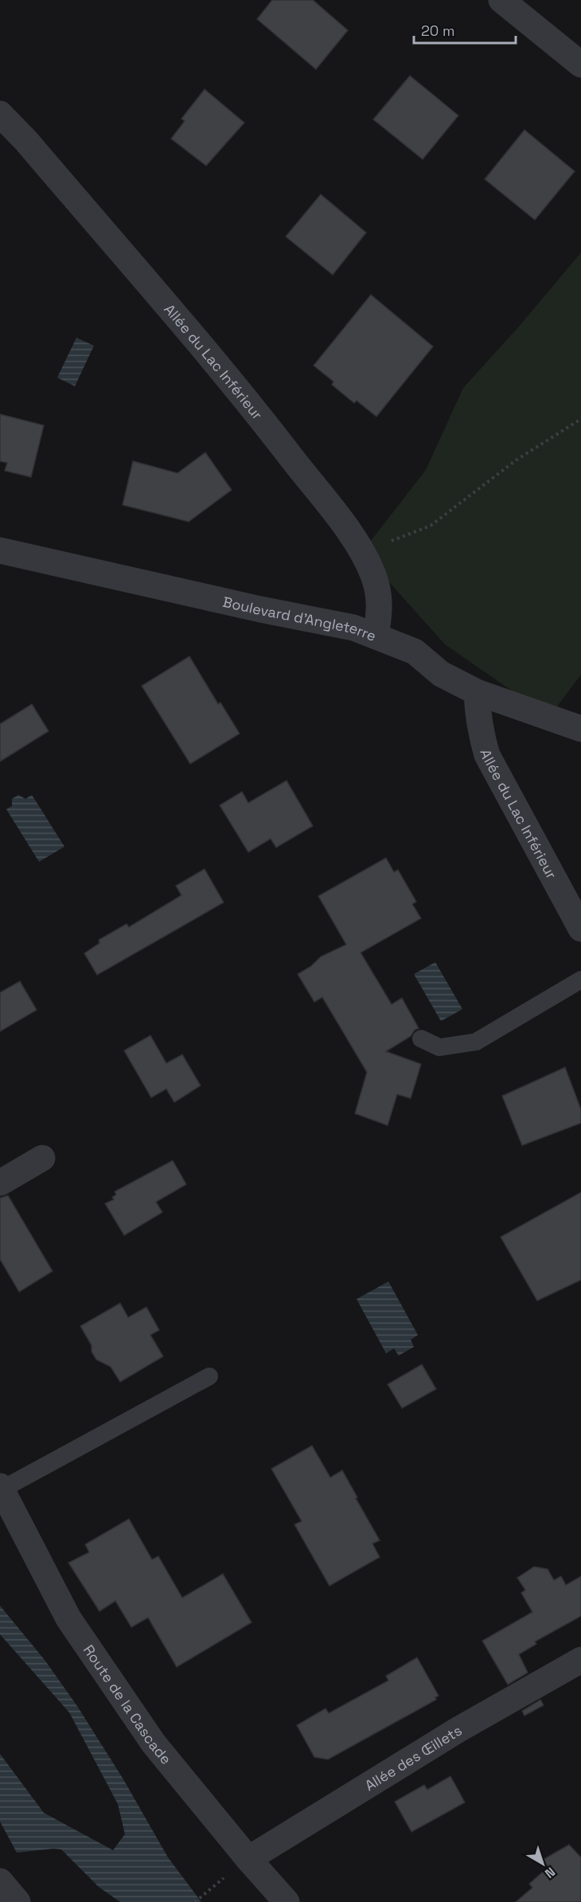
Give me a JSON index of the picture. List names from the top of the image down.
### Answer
{
  "streets": {
    "street": [
      "Allée du Lac Inférieur",
      "Boulevard d'Angleterre",
      "Route de la Cascade",
      "Allée des Œillets"
    ]
  },
  "crossings": [
    ["Allée du Lac Inférieur", "Boulevard d'Angleterre"],
    ["Route de la Cascade", "Allée des Œillets"]
  ],
  "scale_bar": "20 m",
  "north": "bottom right"
}
